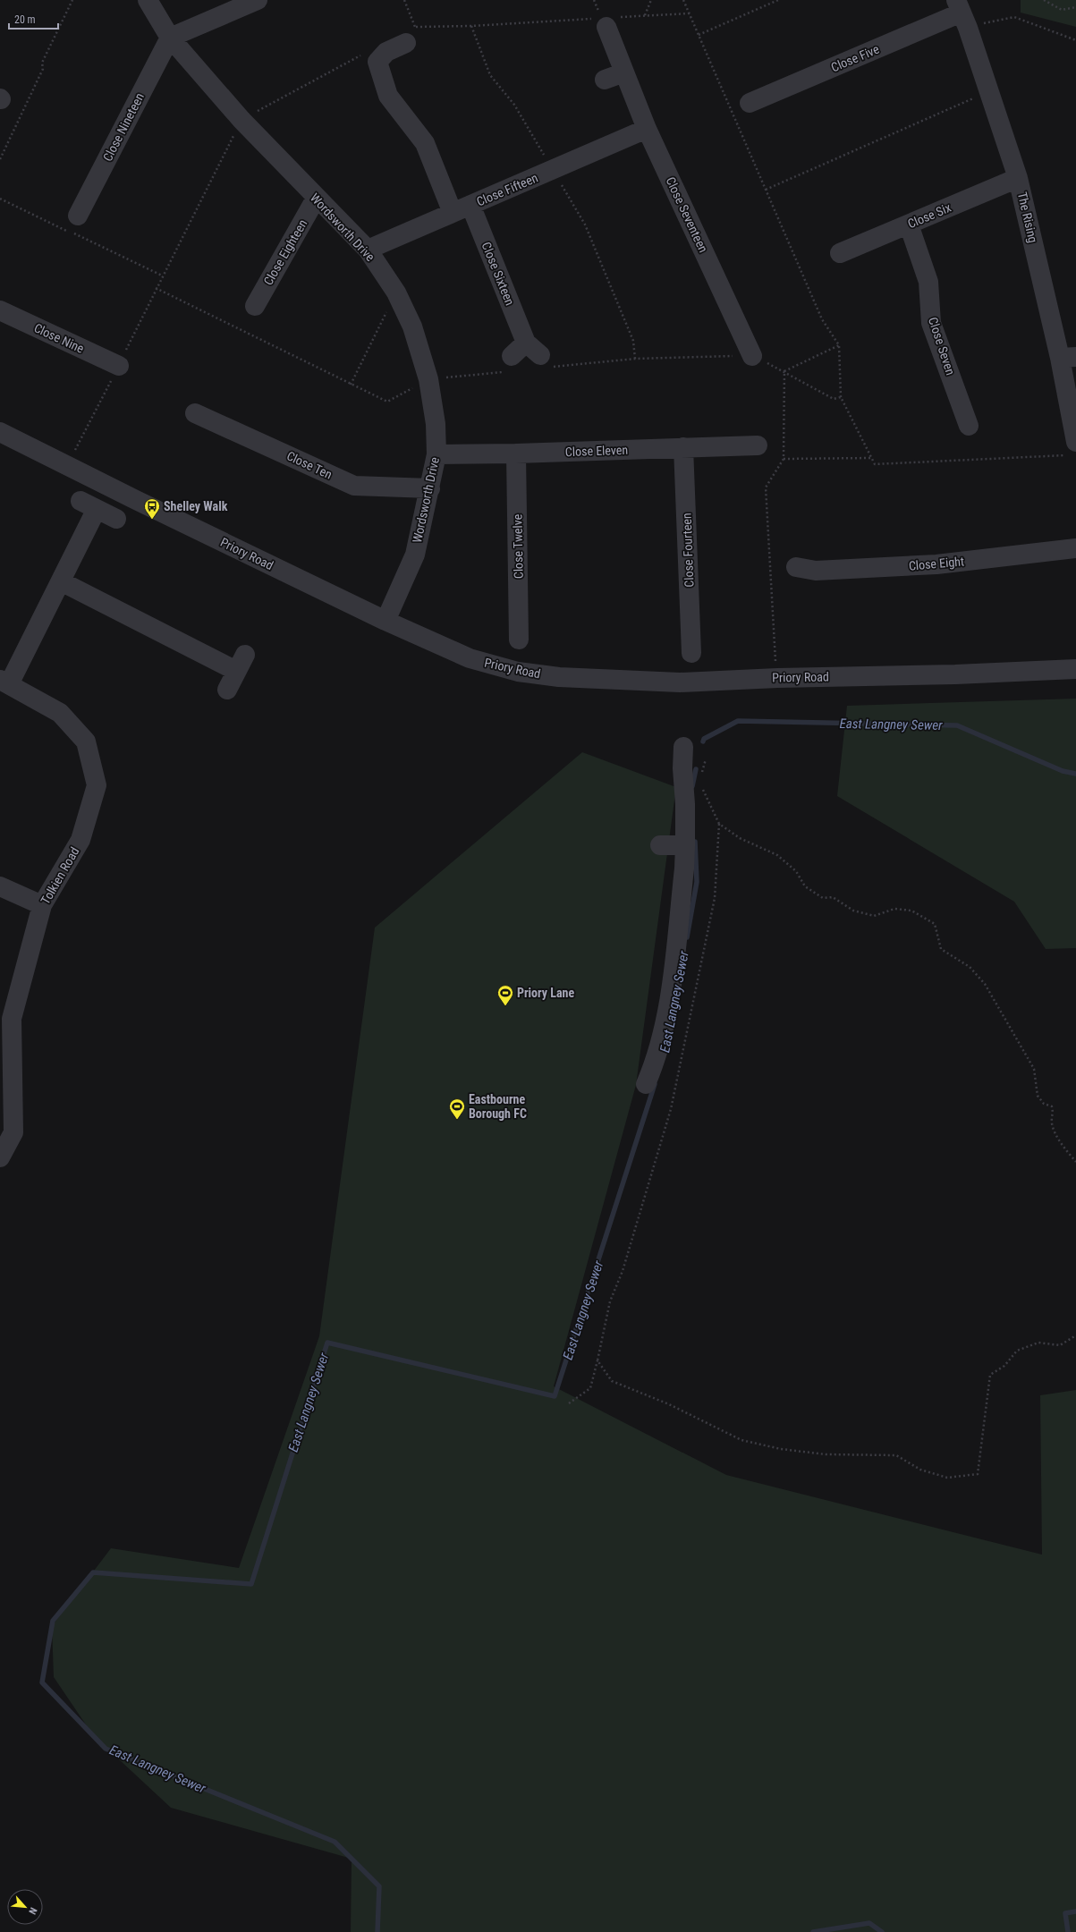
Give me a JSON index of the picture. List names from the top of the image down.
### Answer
{
  "streets": {
    "street": [
      "Close Five",
      "Close Nineteen",
      "Close Fifteen",
      "Close Seventeen",
      "Close Six",
      "The Rising",
      "Wordsworth Drive",
      "Close Eighteen",
      "Close Sixteen",
      "Close Nine",
      "Close Seven",
      "Close Eleven",
      "Close Ten",
      "Close Twelve",
      "Close Fourteen",
      "Priory Road",
      "Close Eight",
      "Tolkien Road"
    ]
  },
  "crossings": [
    ["Close Five", "The Rising"],
    ["Close Nineteen", "Wordsworth Drive"],
    ["Close Fifteen", "Close Seventeen"],
    ["Close Fifteen", "Wordsworth Drive"],
    ["Close Fifteen", "Close Sixteen"],
    ["Close Six", "The Rising"],
    ["Close Six", "Close Seven"],
    ["Wordsworth Drive", "Close Eighteen"],
    ["Wordsworth Drive", "Close Eleven"],
    ["Wordsworth Drive", "Close Ten"],
    ["Wordsworth Drive", "Priory Road"],
    ["Close Eleven", "Close Twelve"],
    ["Close Eleven", "Close Fourteen"]
  ],
  "water": ["East Langney Sewer"],
  "places": {
    "bus stop": ["Shelley Walk"],
    "sports": ["Priory Lane", "Eastbourne Borough FC"]
  },
  "scale_bar": "20 m",
  "north": "bottom right"
}
